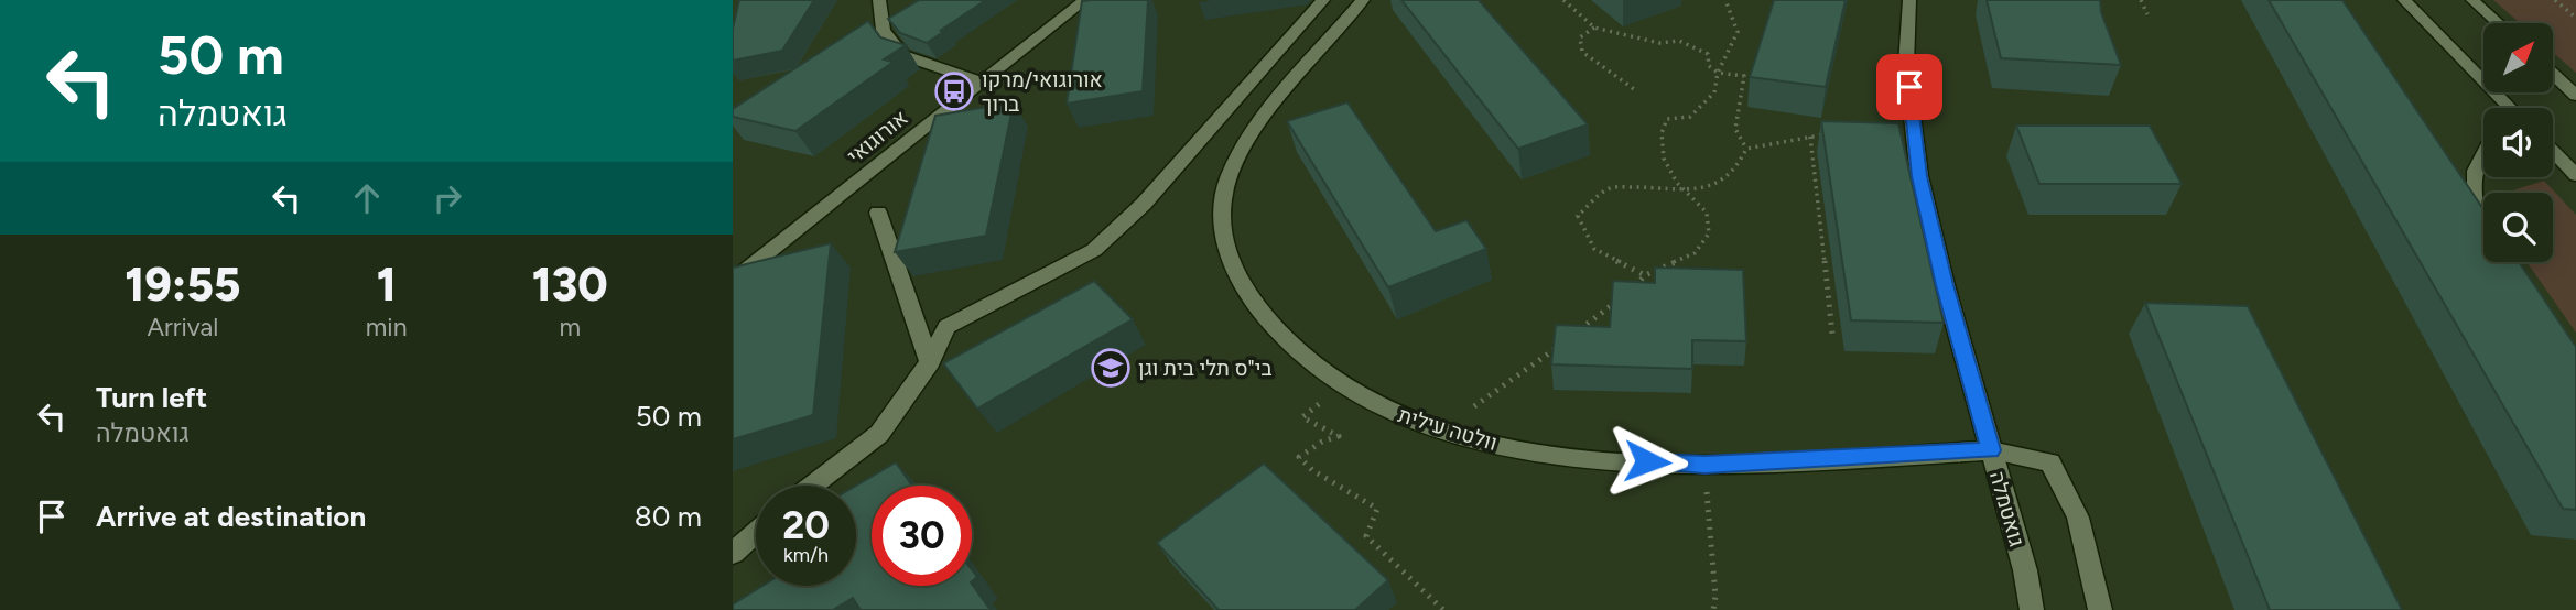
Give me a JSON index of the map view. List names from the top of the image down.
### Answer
{
  "streets": {
    "street": ["אורוגואי", "וולטה עילית", "גואטמלה"]
  },
  "crossings": [
    ["וולטה עילית", "גואטמלה"]
  ],
  "places": {
    "bus stop": ["אורוגואי/מרקו ברוך"],
    "school or university": ["בי\"ס תלי בית וגן"]
  },
  "north": "top right",
  "page": {
    "turn": ["50 m", "גואטמלה"],
    "eta": [
      "19:55",
      "Arrival",
      "1",
      "min",
      "130",
      "m"
    ],
    "list": [
      {
        "name": "Turn left",
        "note": "גואטמלה",
        "value": "50 m"
      },
      {
        "name": "Arrive at destination",
        "value": "80 m"
      }
    ],
    "speed": "20 km/h",
    "limit": "30"
  }
}
